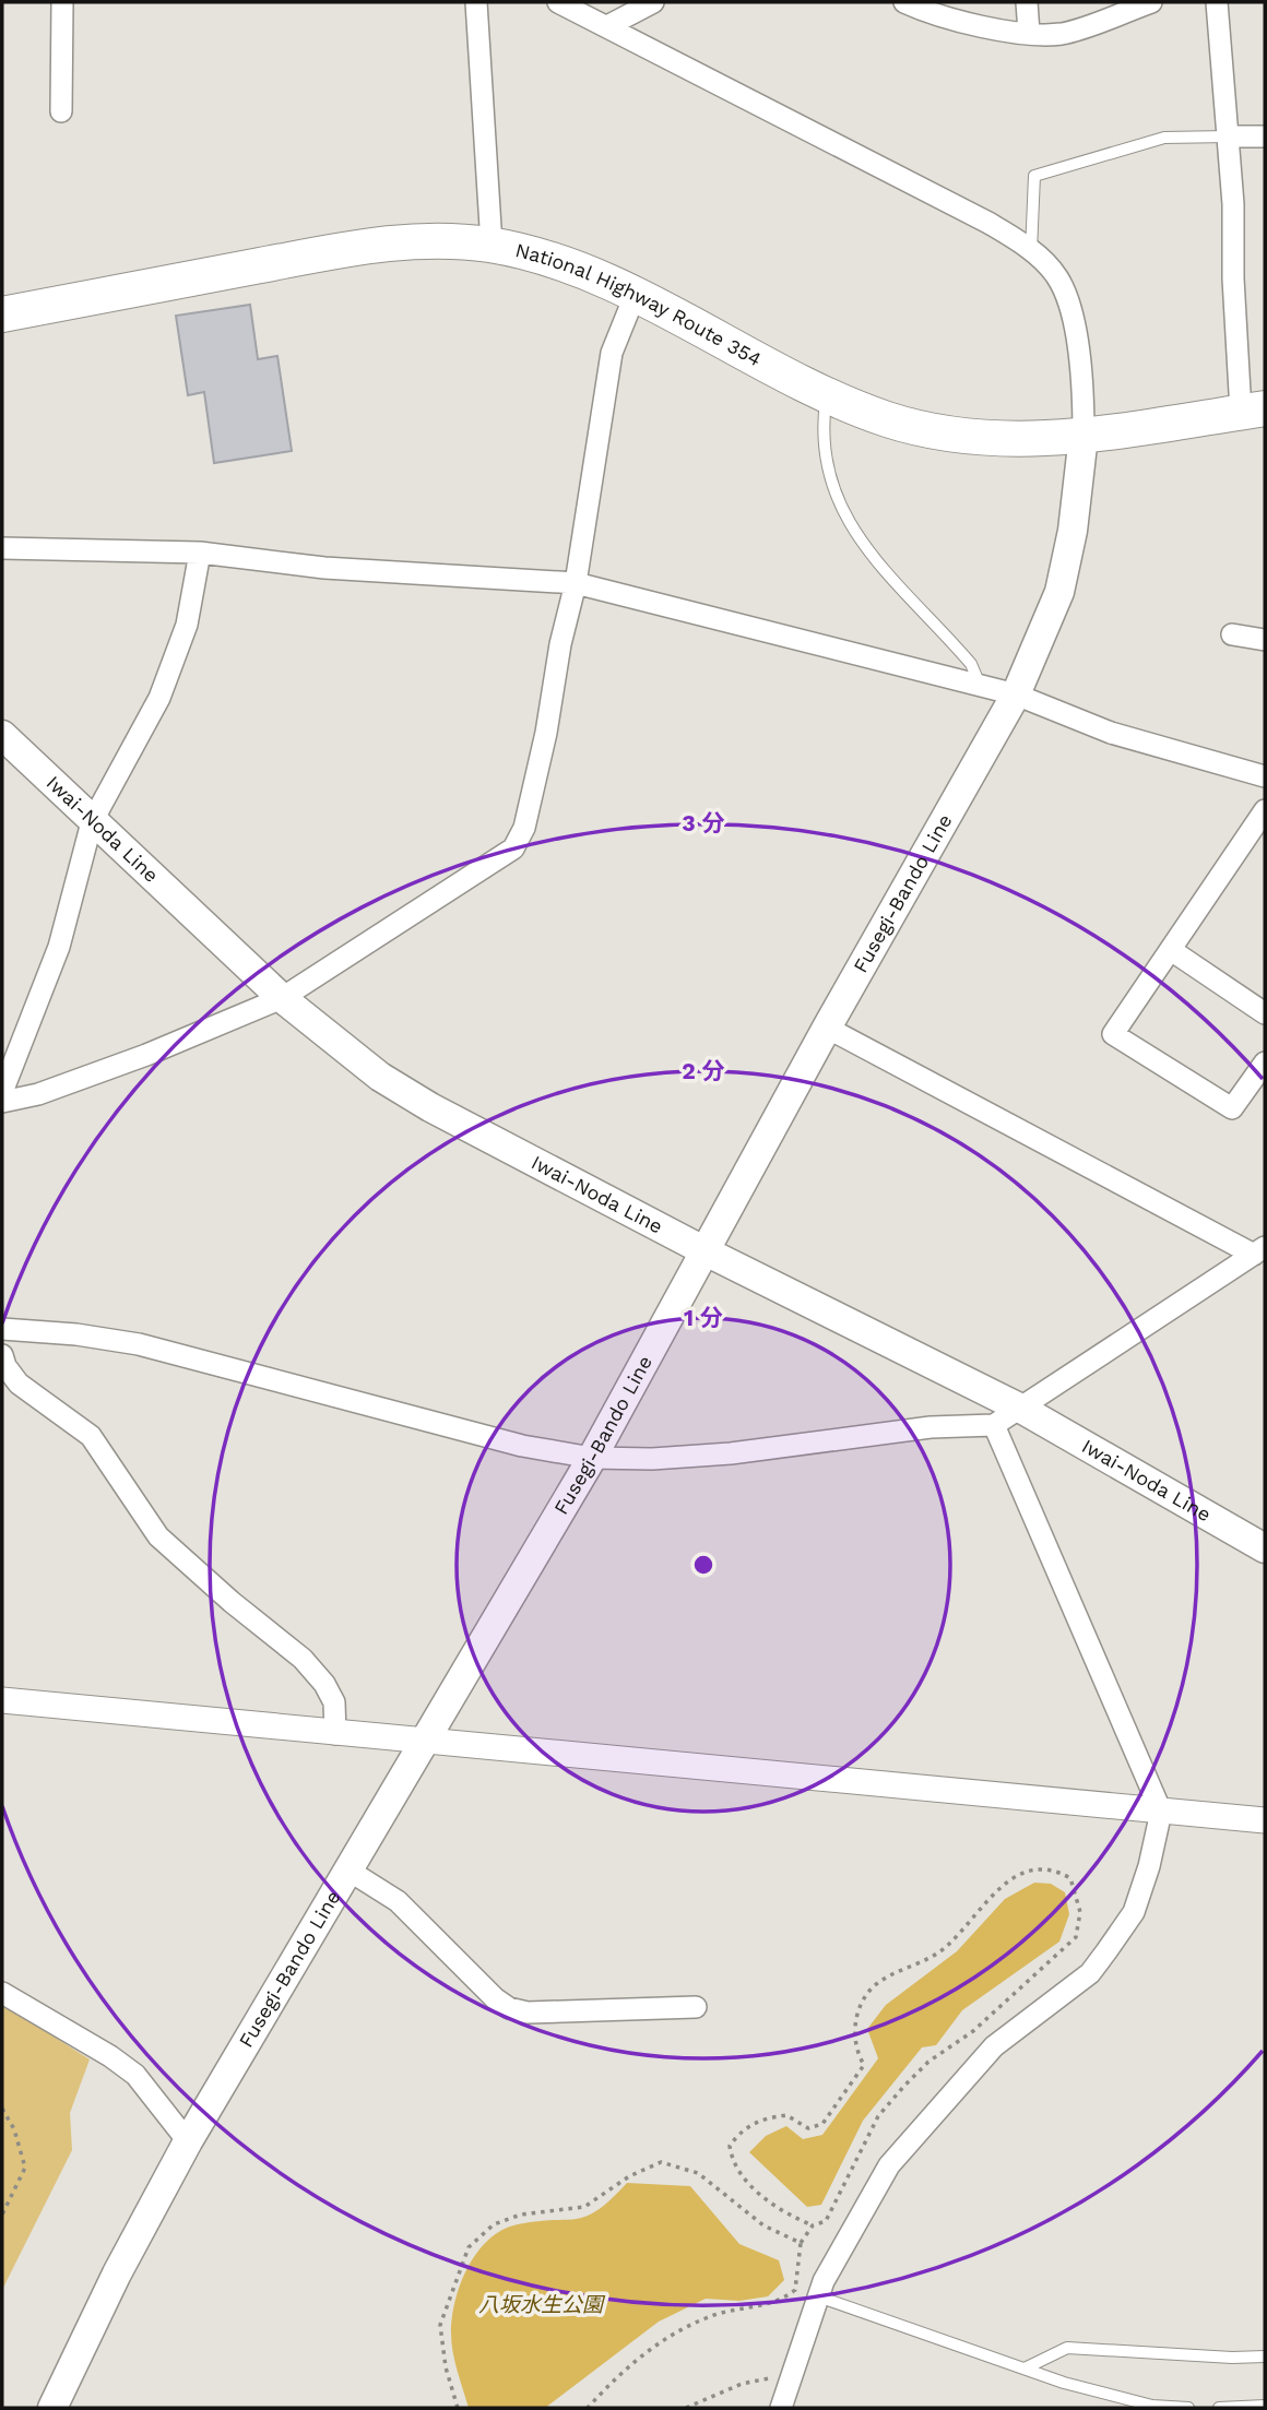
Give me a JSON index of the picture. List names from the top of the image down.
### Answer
{
  "streets": {
    "highway": ["National Highway Route 354"],
    "main road": ["Iwai-Noda Line", "Fusegi-Bando Line"]
  },
  "crossings": [
    ["National Highway Route 354", "Fusegi-Bando Line"],
    ["Iwai-Noda Line", "Fusegi-Bando Line"]
  ],
  "water": ["八坂水生公園"],
  "rings": ["3 分", "2 分", "1 分"]
}
